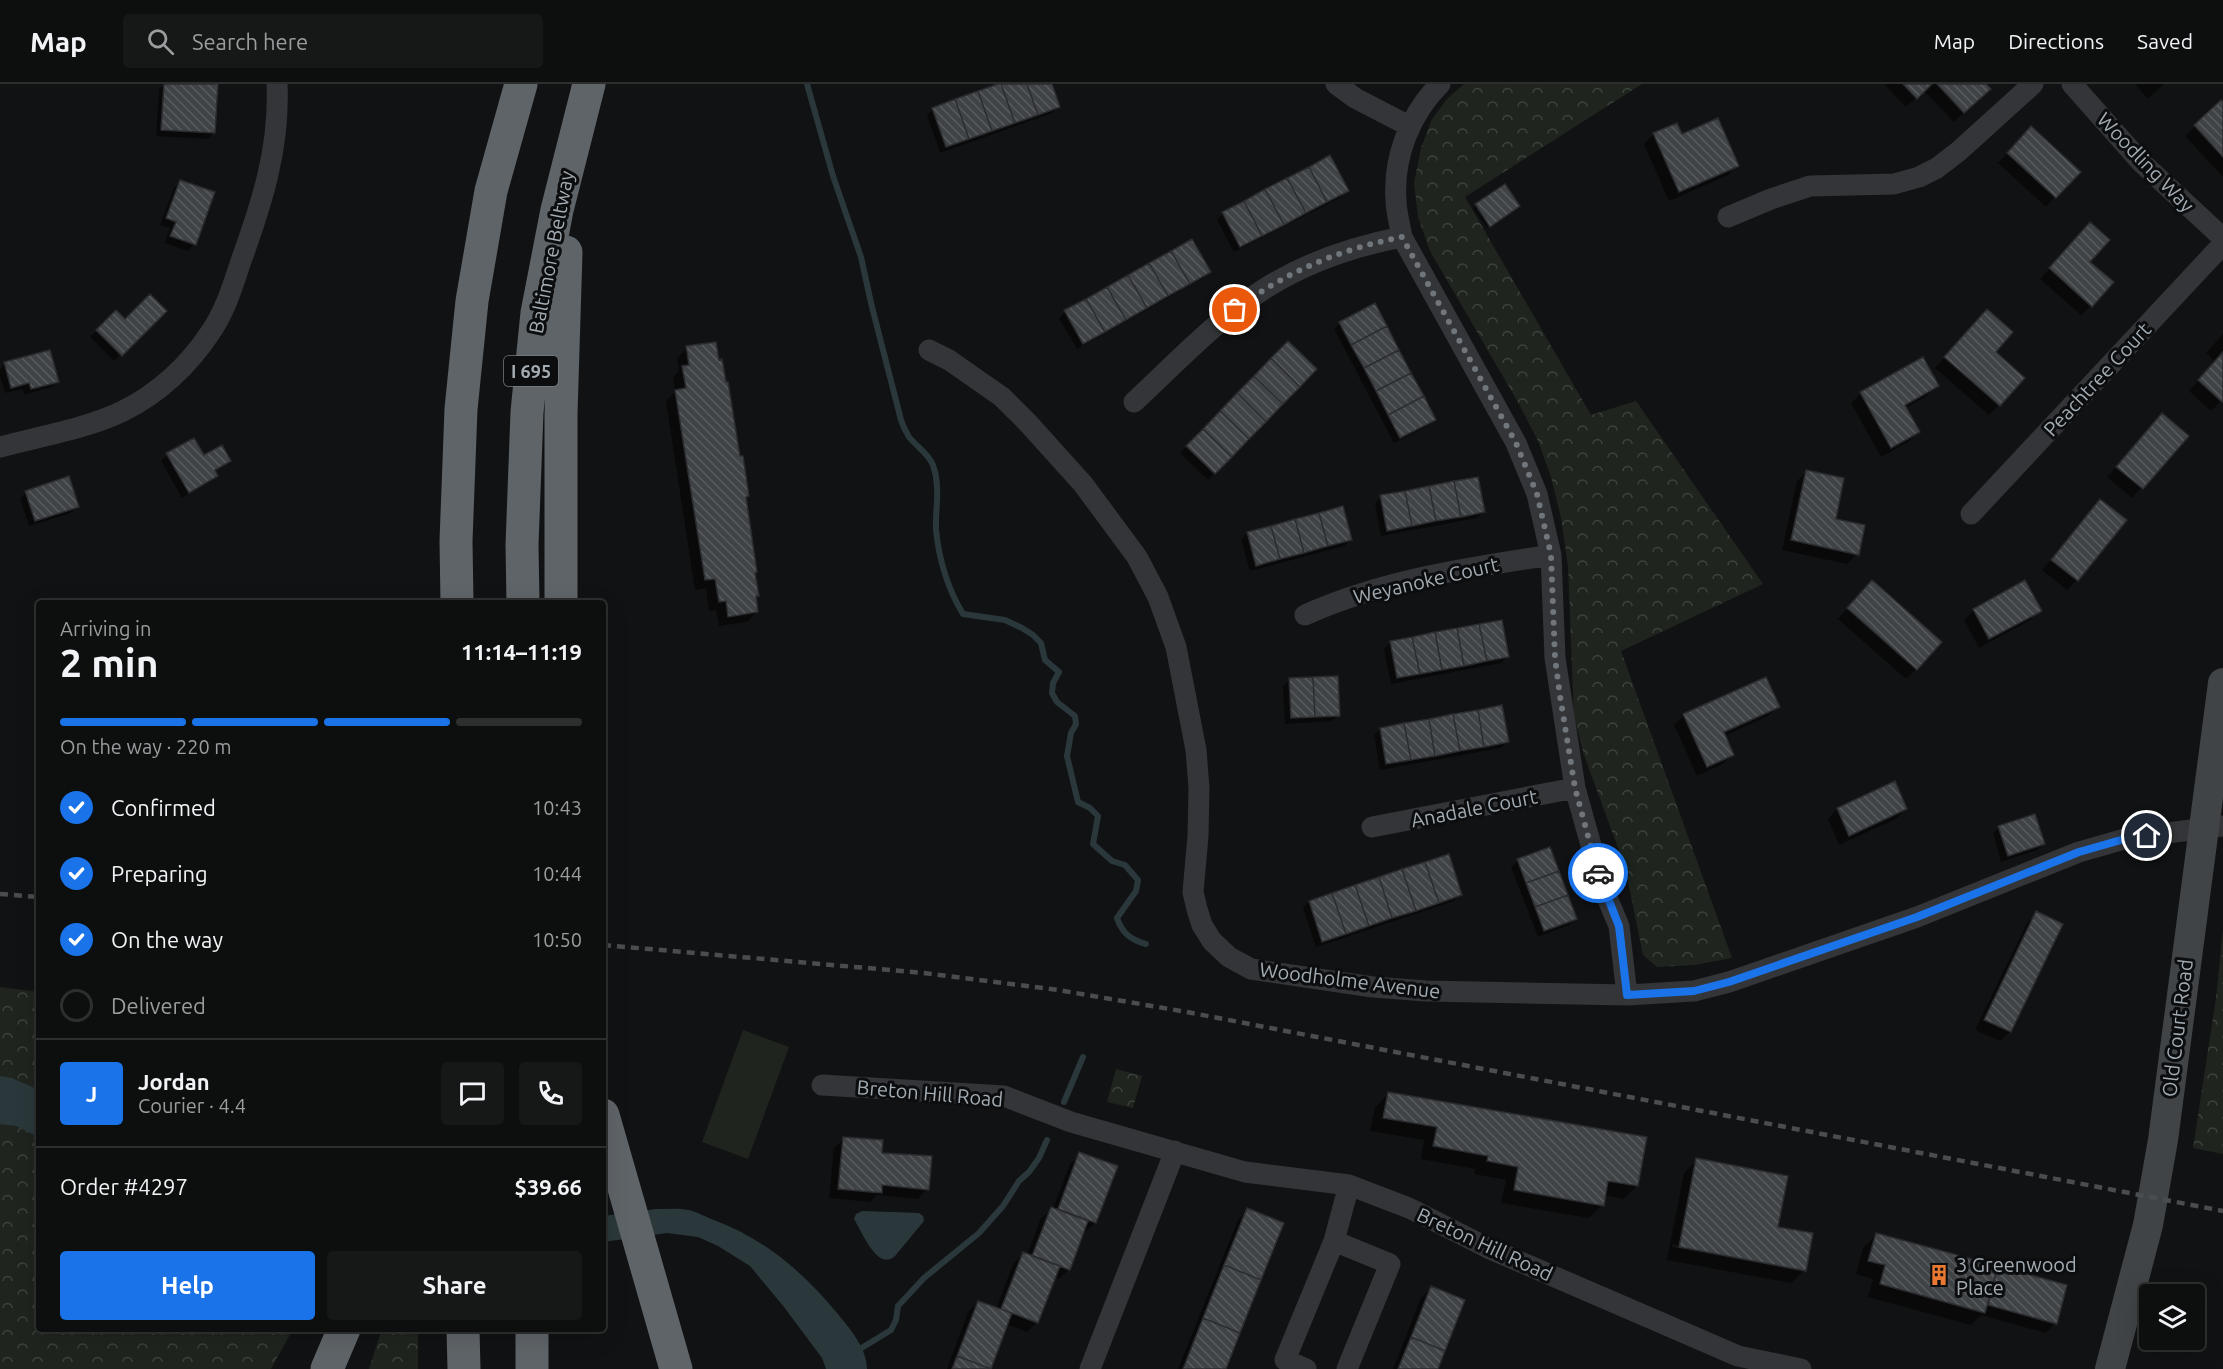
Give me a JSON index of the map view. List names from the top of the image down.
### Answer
{
  "streets": {
    "highway": ["Baltimore Beltway", "I 695"],
    "main road": ["Old Court Road"],
    "street": [
      "Woodling Way",
      "Peachtree Court",
      "Weyanoke Court",
      "Anadale Court",
      "Woodholme Avenue",
      "Breton Hill Road"
    ]
  },
  "crossings": [
    ["Woodholme Avenue", "Old Court Road"]
  ],
  "places": {
    "building": ["3 Greenwood Place"]
  },
  "page": {
    "header": "Map",
    "search": "Search here",
    "nav": ["Map", "Directions", "Saved"],
    "heading": ["2 min", "Arriving in", "11:14–11:19"],
    "panel": [
      "Jordan",
      "Courier · 4.4",
      "Order #4297",
      "$39.66"
    ],
    "bar": "On the way · 220 m",
    "list": [
      ["Confirmed", "10:43"],
      ["Preparing", "10:44"],
      ["On the way", "10:50"],
      "Delivered"
    ],
    "round": "J",
    "buttons": ["Help", "Share"]
  }
}
